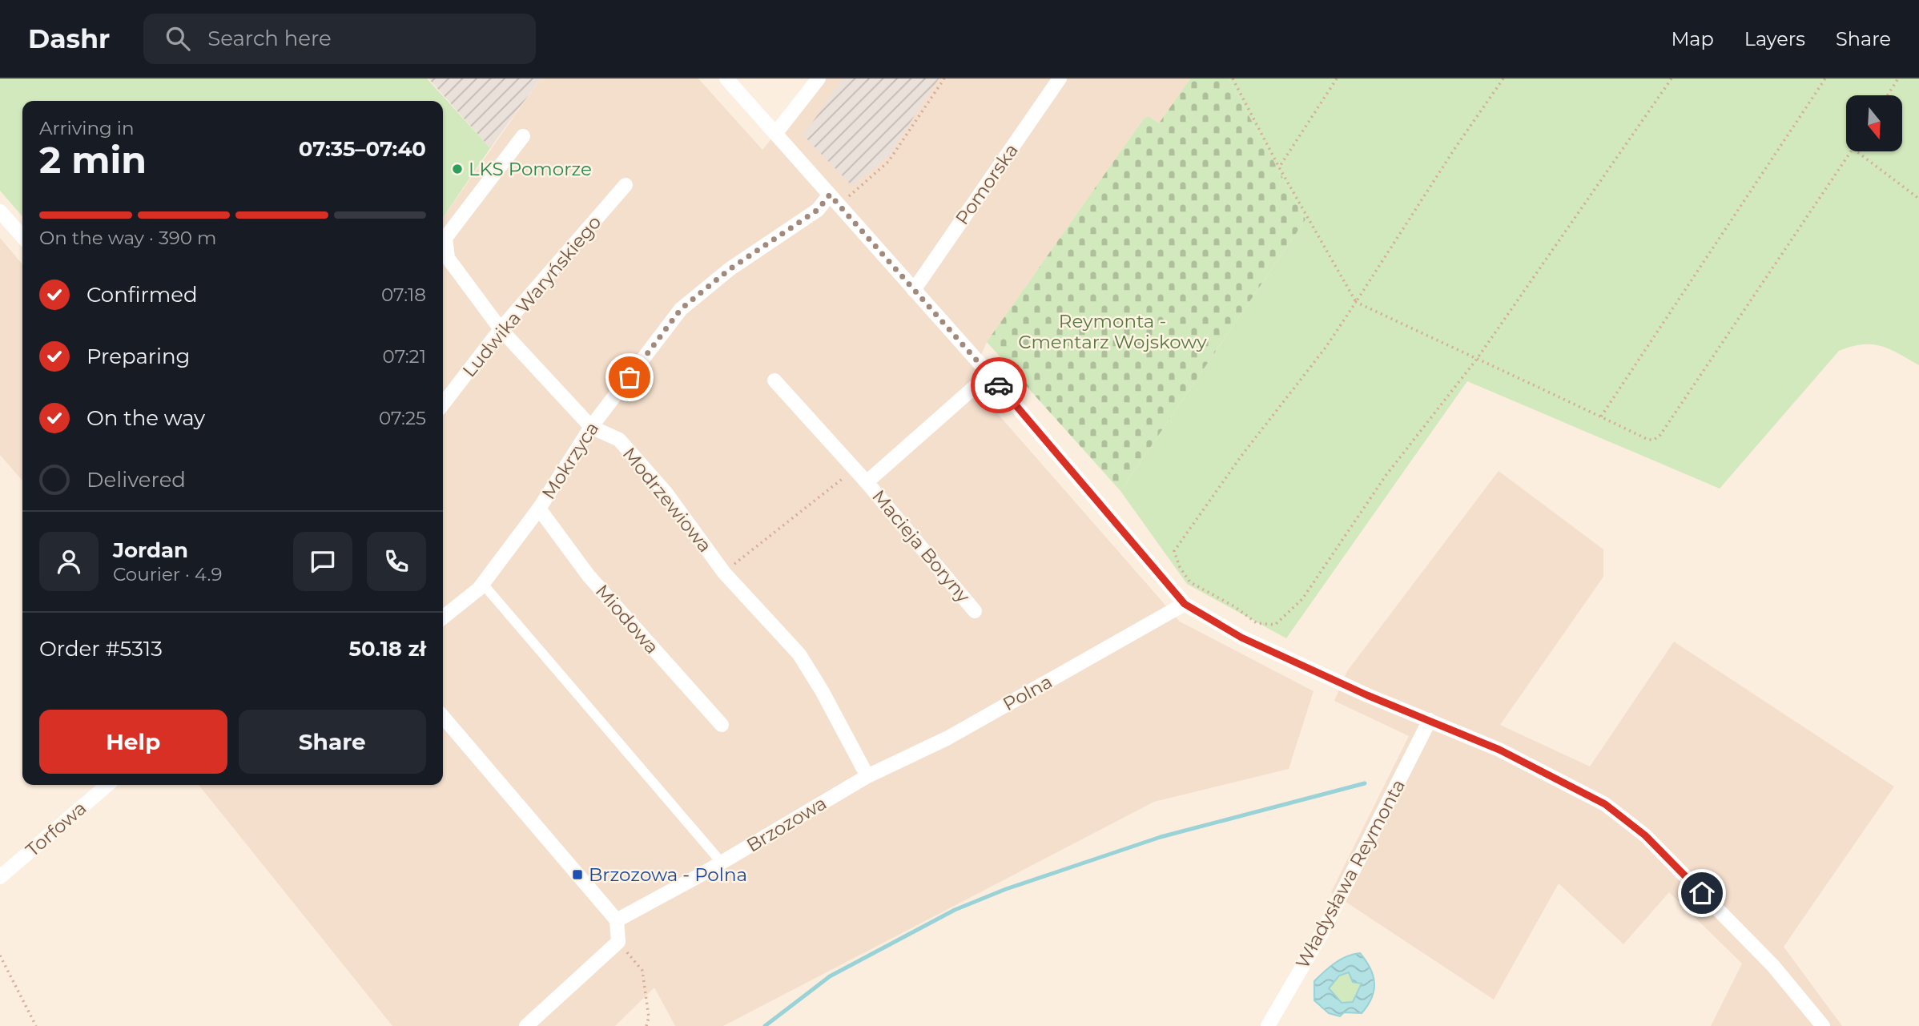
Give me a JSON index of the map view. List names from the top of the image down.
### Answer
{
  "streets": {
    "street": [
      "Pomorska",
      "Ludwika Waryńskiego",
      "Mokrzyca",
      "Modrzewiowa",
      "Macieja Boryny",
      "Miodowa",
      "Polna",
      "Brzozowa",
      "Torfowa",
      "Władysława Reymonta"
    ]
  },
  "crossings": [
    ["Ludwika Waryńskiego", "Modrzewiowa"],
    ["Mokrzyca", "Modrzewiowa"],
    ["Mokrzyca", "Miodowa"],
    ["Modrzewiowa", "Polna"],
    ["Modrzewiowa", "Brzozowa"],
    ["Polna", "Brzozowa"]
  ],
  "parks": ["Reymonta - Cmentarz Wojskowy"],
  "places": {
    "other": ["LKS Pomorze"],
    "transit": ["Brzozowa - Polna"]
  },
  "north": "bottom",
  "page": {
    "header": "Dashr",
    "search": "Search here",
    "nav": ["Map", "Layers", "Share"],
    "heading": ["2 min", "Arriving in", "07:35–07:40"],
    "panel": [
      "Jordan",
      "Courier · 4.9",
      "Order #5313",
      "50.18 zł"
    ],
    "bar": "On the way · 390 m",
    "list": [
      ["Confirmed", "07:18"],
      ["Preparing", "07:21"],
      ["On the way", "07:25"],
      "Delivered"
    ],
    "buttons": ["Help", "Share"]
  }
}
